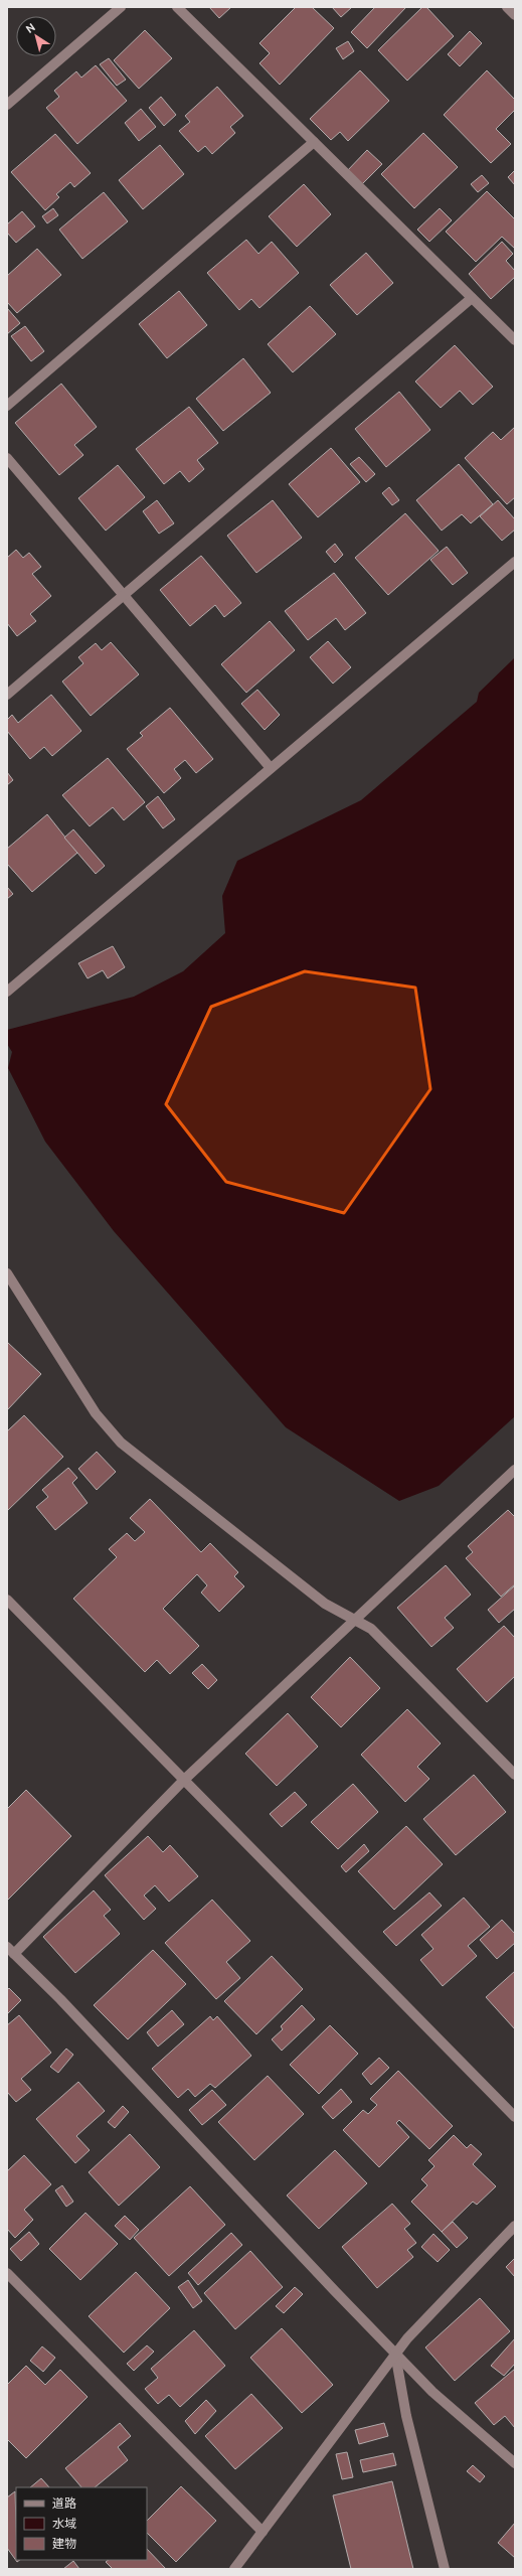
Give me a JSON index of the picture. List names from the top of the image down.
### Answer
{
  "legend": ["道路", "水域", "建物"],
  "north": "top left"
}
